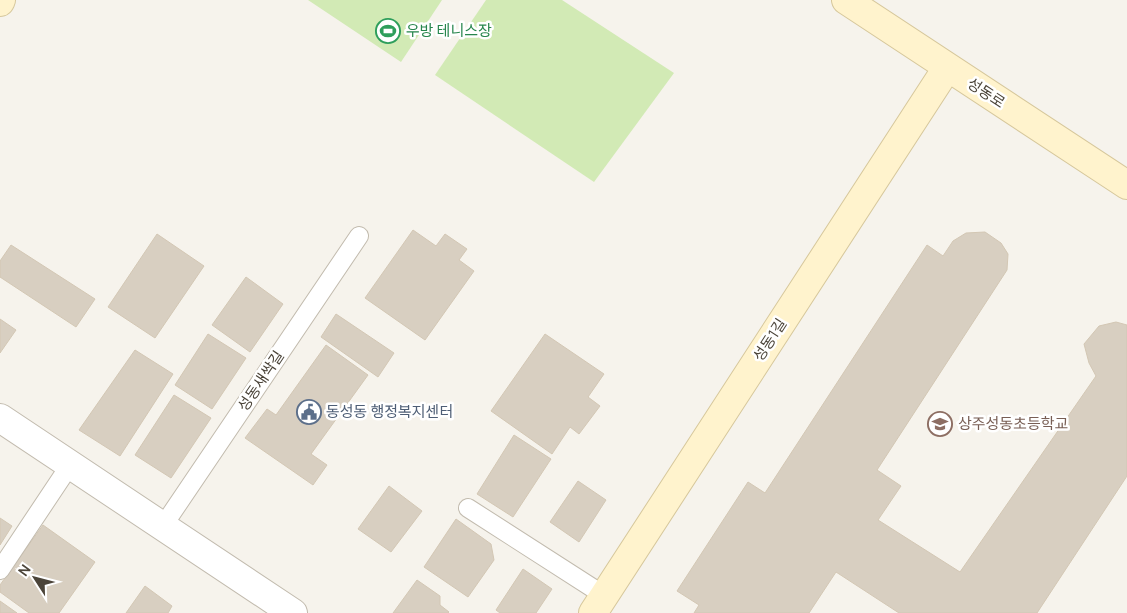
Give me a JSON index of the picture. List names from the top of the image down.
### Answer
{
  "streets": {
    "street": ["성동로", "성동1길"],
    "lane": ["성동새싹길"]
  },
  "crossings": [
    ["성동로", "성동1길"]
  ],
  "places": {
    "sports": ["우방 테니스장"],
    "public building": ["동성동 행정복지센터"],
    "school or university": ["상주성동초등학교"]
  },
  "north": "top left"
}
